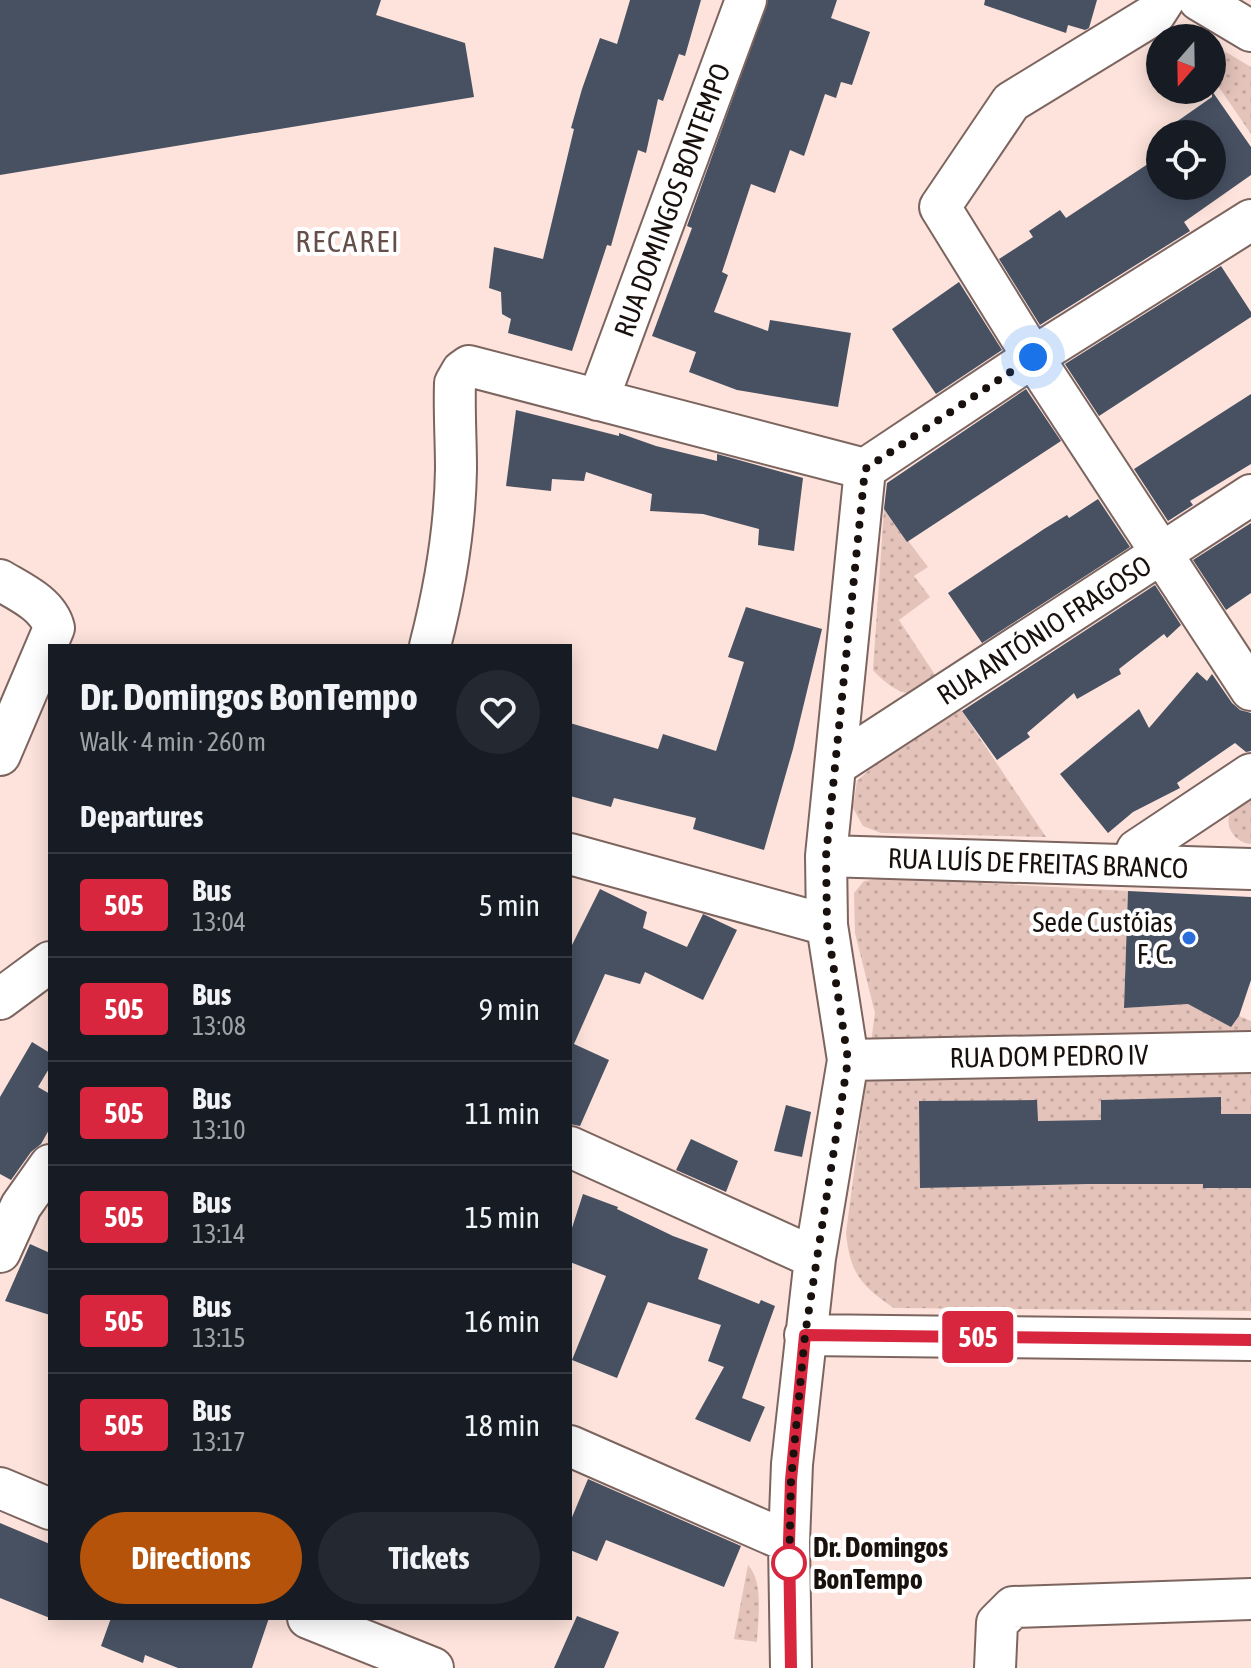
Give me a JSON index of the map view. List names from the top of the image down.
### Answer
{
  "streets": {
    "street": [
      "RUA DOMINGOS BONTEMPO",
      "RUA ANTÓNIO FRAGOSO",
      "RUA LUÍS DE FREITAS BRANCO",
      "RUA DOM PEDRO IV"
    ]
  },
  "districts": ["RECAREI"],
  "places": ["Sede Custóias F. C.", "Dr. Domingos BonTempo"],
  "lines": ["bus line 505"],
  "north": "bottom",
  "page": {
    "on_map": "505",
    "heading": [
      ["Dr. Domingos BonTempo", "Walk · 4 min · 260 m"],
      "Departures"
    ],
    "list": [
      {
        "mark": "505",
        "name": "Bus",
        "note": "13:04",
        "value": "5 min"
      },
      {
        "mark": "505",
        "name": "Bus",
        "note": "13:08",
        "value": "9 min"
      },
      {
        "mark": "505",
        "name": "Bus",
        "note": "13:10",
        "value": "11 min"
      },
      {
        "mark": "505",
        "name": "Bus",
        "note": "13:14",
        "value": "15 min"
      },
      {
        "mark": "505",
        "name": "Bus",
        "note": "13:15",
        "value": "16 min"
      },
      {
        "mark": "505",
        "name": "Bus",
        "note": "13:17",
        "value": "18 min"
      }
    ],
    "buttons": ["Directions", "Tickets"]
  }
}
